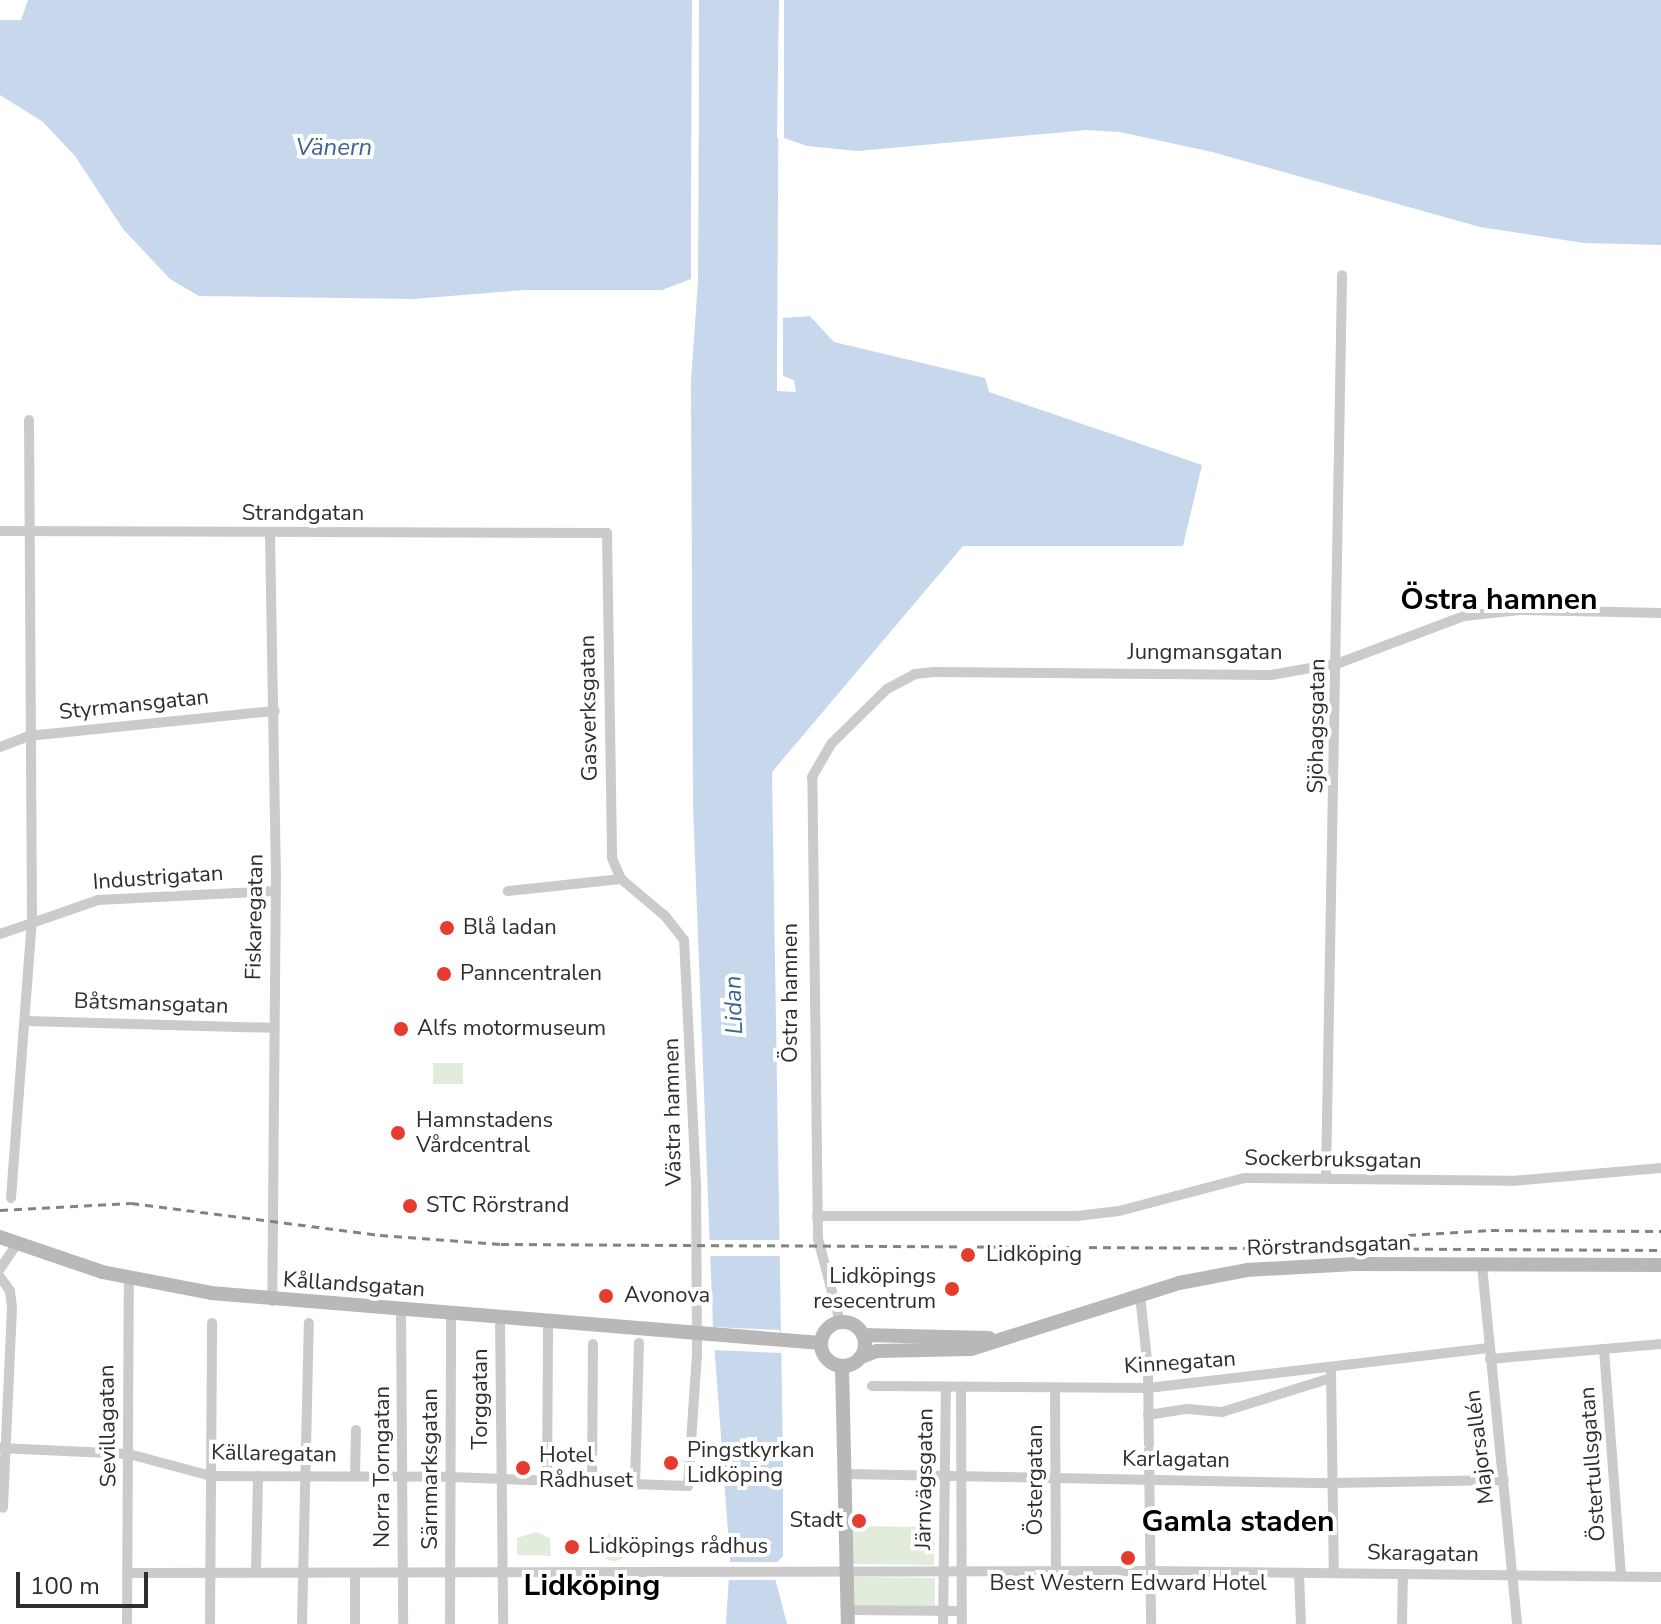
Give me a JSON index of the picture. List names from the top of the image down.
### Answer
{
  "streets": {
    "main road": ["Rörstrandsgatan", "Kållandsgatan"],
    "street": [
      "Strandgatan",
      "Jungmansgatan",
      "Styrmansgatan",
      "Gasverksgatan",
      "Sjöhagsgatan",
      "Industrigatan",
      "Fiskaregatan",
      "Östra hamnen",
      "Båtsmansgatan",
      "Västra hamnen",
      "Sockerbruksgatan",
      "Kinnegatan",
      "Torggatan",
      "Sevillagatan",
      "Majorsallén",
      "Källaregatan",
      "Karlagatan",
      "Östertullsgatan",
      "Norra Torngatan",
      "Särnmarksgatan",
      "Järnvägsgatan",
      "Östergatan",
      "Skaragatan"
    ]
  },
  "crossings": [
    ["Strandgatan", "Gasverksgatan"],
    ["Strandgatan", "Fiskaregatan"],
    ["Jungmansgatan", "Sjöhagsgatan"],
    ["Jungmansgatan", "Östra hamnen"],
    ["Styrmansgatan", "Fiskaregatan"],
    ["Gasverksgatan", "Västra hamnen"],
    ["Sjöhagsgatan", "Sockerbruksgatan"],
    ["Industrigatan", "Fiskaregatan"],
    ["Fiskaregatan", "Båtsmansgatan"],
    ["Fiskaregatan", "Kållandsgatan"],
    ["Östra hamnen", "Sockerbruksgatan"],
    ["Östra hamnen", "Rörstrandsgatan"],
    ["Östra hamnen", "Kållandsgatan"],
    ["Västra hamnen", "Kållandsgatan"],
    ["Västra hamnen", "Källaregatan"],
    ["Rörstrandsgatan", "Kållandsgatan"],
    ["Rörstrandsgatan", "Majorsallén"],
    ["Kållandsgatan", "Torggatan"],
    ["Kållandsgatan", "Sevillagatan"],
    ["Kållandsgatan", "Norra Torngatan"],
    ["Kållandsgatan", "Särnmarksgatan"],
    ["Kinnegatan", "Majorsallén"],
    ["Kinnegatan", "Östertullsgatan"],
    ["Kinnegatan", "Järnvägsgatan"],
    ["Kinnegatan", "Östergatan"],
    ["Torggatan", "Källaregatan"],
    ["Torggatan", "Skaragatan"],
    ["Sevillagatan", "Källaregatan"],
    ["Sevillagatan", "Skaragatan"],
    ["Majorsallén", "Karlagatan"],
    ["Majorsallén", "Skaragatan"],
    ["Källaregatan", "Norra Torngatan"],
    ["Källaregatan", "Särnmarksgatan"],
    ["Karlagatan", "Järnvägsgatan"],
    ["Karlagatan", "Östergatan"],
    ["Östertullsgatan", "Skaragatan"],
    ["Norra Torngatan", "Skaragatan"],
    ["Särnmarksgatan", "Skaragatan"],
    ["Järnvägsgatan", "Skaragatan"],
    ["Östergatan", "Skaragatan"]
  ],
  "districts": ["Östra hamnen", "Gamla staden", "Lidköping"],
  "water": ["Vänern", "Lidan"],
  "places": [
    "Blå ladan",
    "Panncentralen",
    "Alfs motormuseum",
    "Hamnstadens Vårdcentral",
    "STC Rörstrand",
    "Lidköping",
    "Lidköpings resecentrum",
    "Avonova",
    "Pingstkyrkan Lidköping",
    "Hotel Rådhuset",
    "Stadt",
    "Lidköpings rådhus",
    "Best Western Edward Hotel"
  ],
  "scale_bar": "100 m"
}
